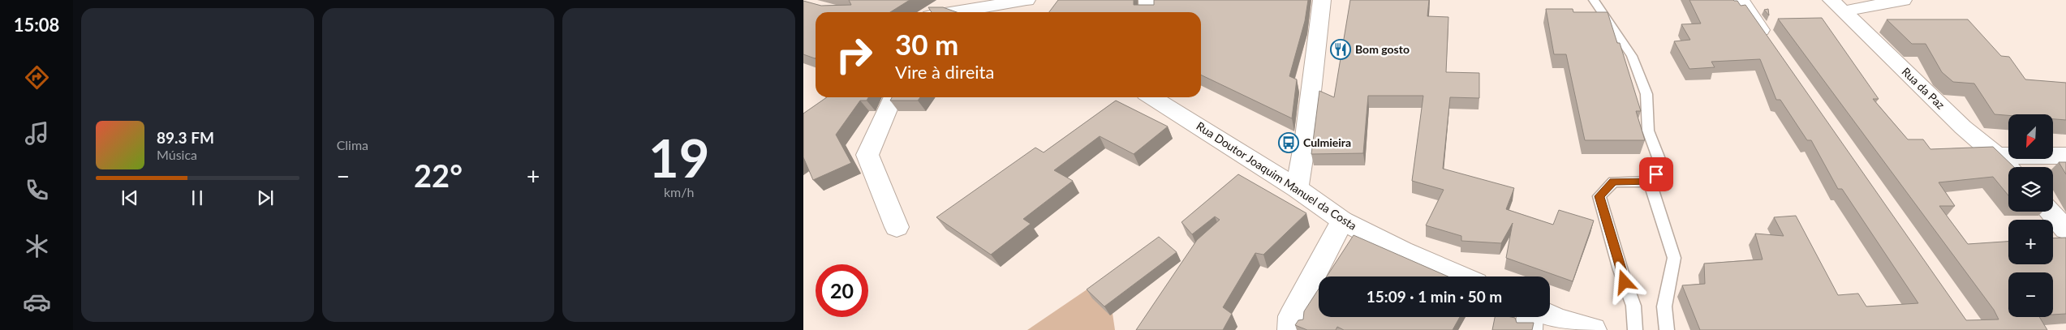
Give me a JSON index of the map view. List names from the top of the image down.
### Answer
{
  "streets": {
    "street": ["Rua da Paz", "Rua Doutor Joaquim Manuel da Costa"]
  },
  "places": {
    "restaurant": ["Bom gosto"],
    "bus stop": ["Culmieira"]
  },
  "north": "bottom left",
  "page": {
    "tabs": "15:08",
    "tile": [
      "Clima",
      ["19", "km/h"]
    ],
    "turn": ["30 m", "Vire à direita"],
    "map_buttons": ["+", "−"],
    "song": ["89.3 FM", "Música"],
    "heat": ["−", "22°", "+"],
    "limit": "20",
    "trip": "15:09 · 1 min · 50 m"
  }
}
